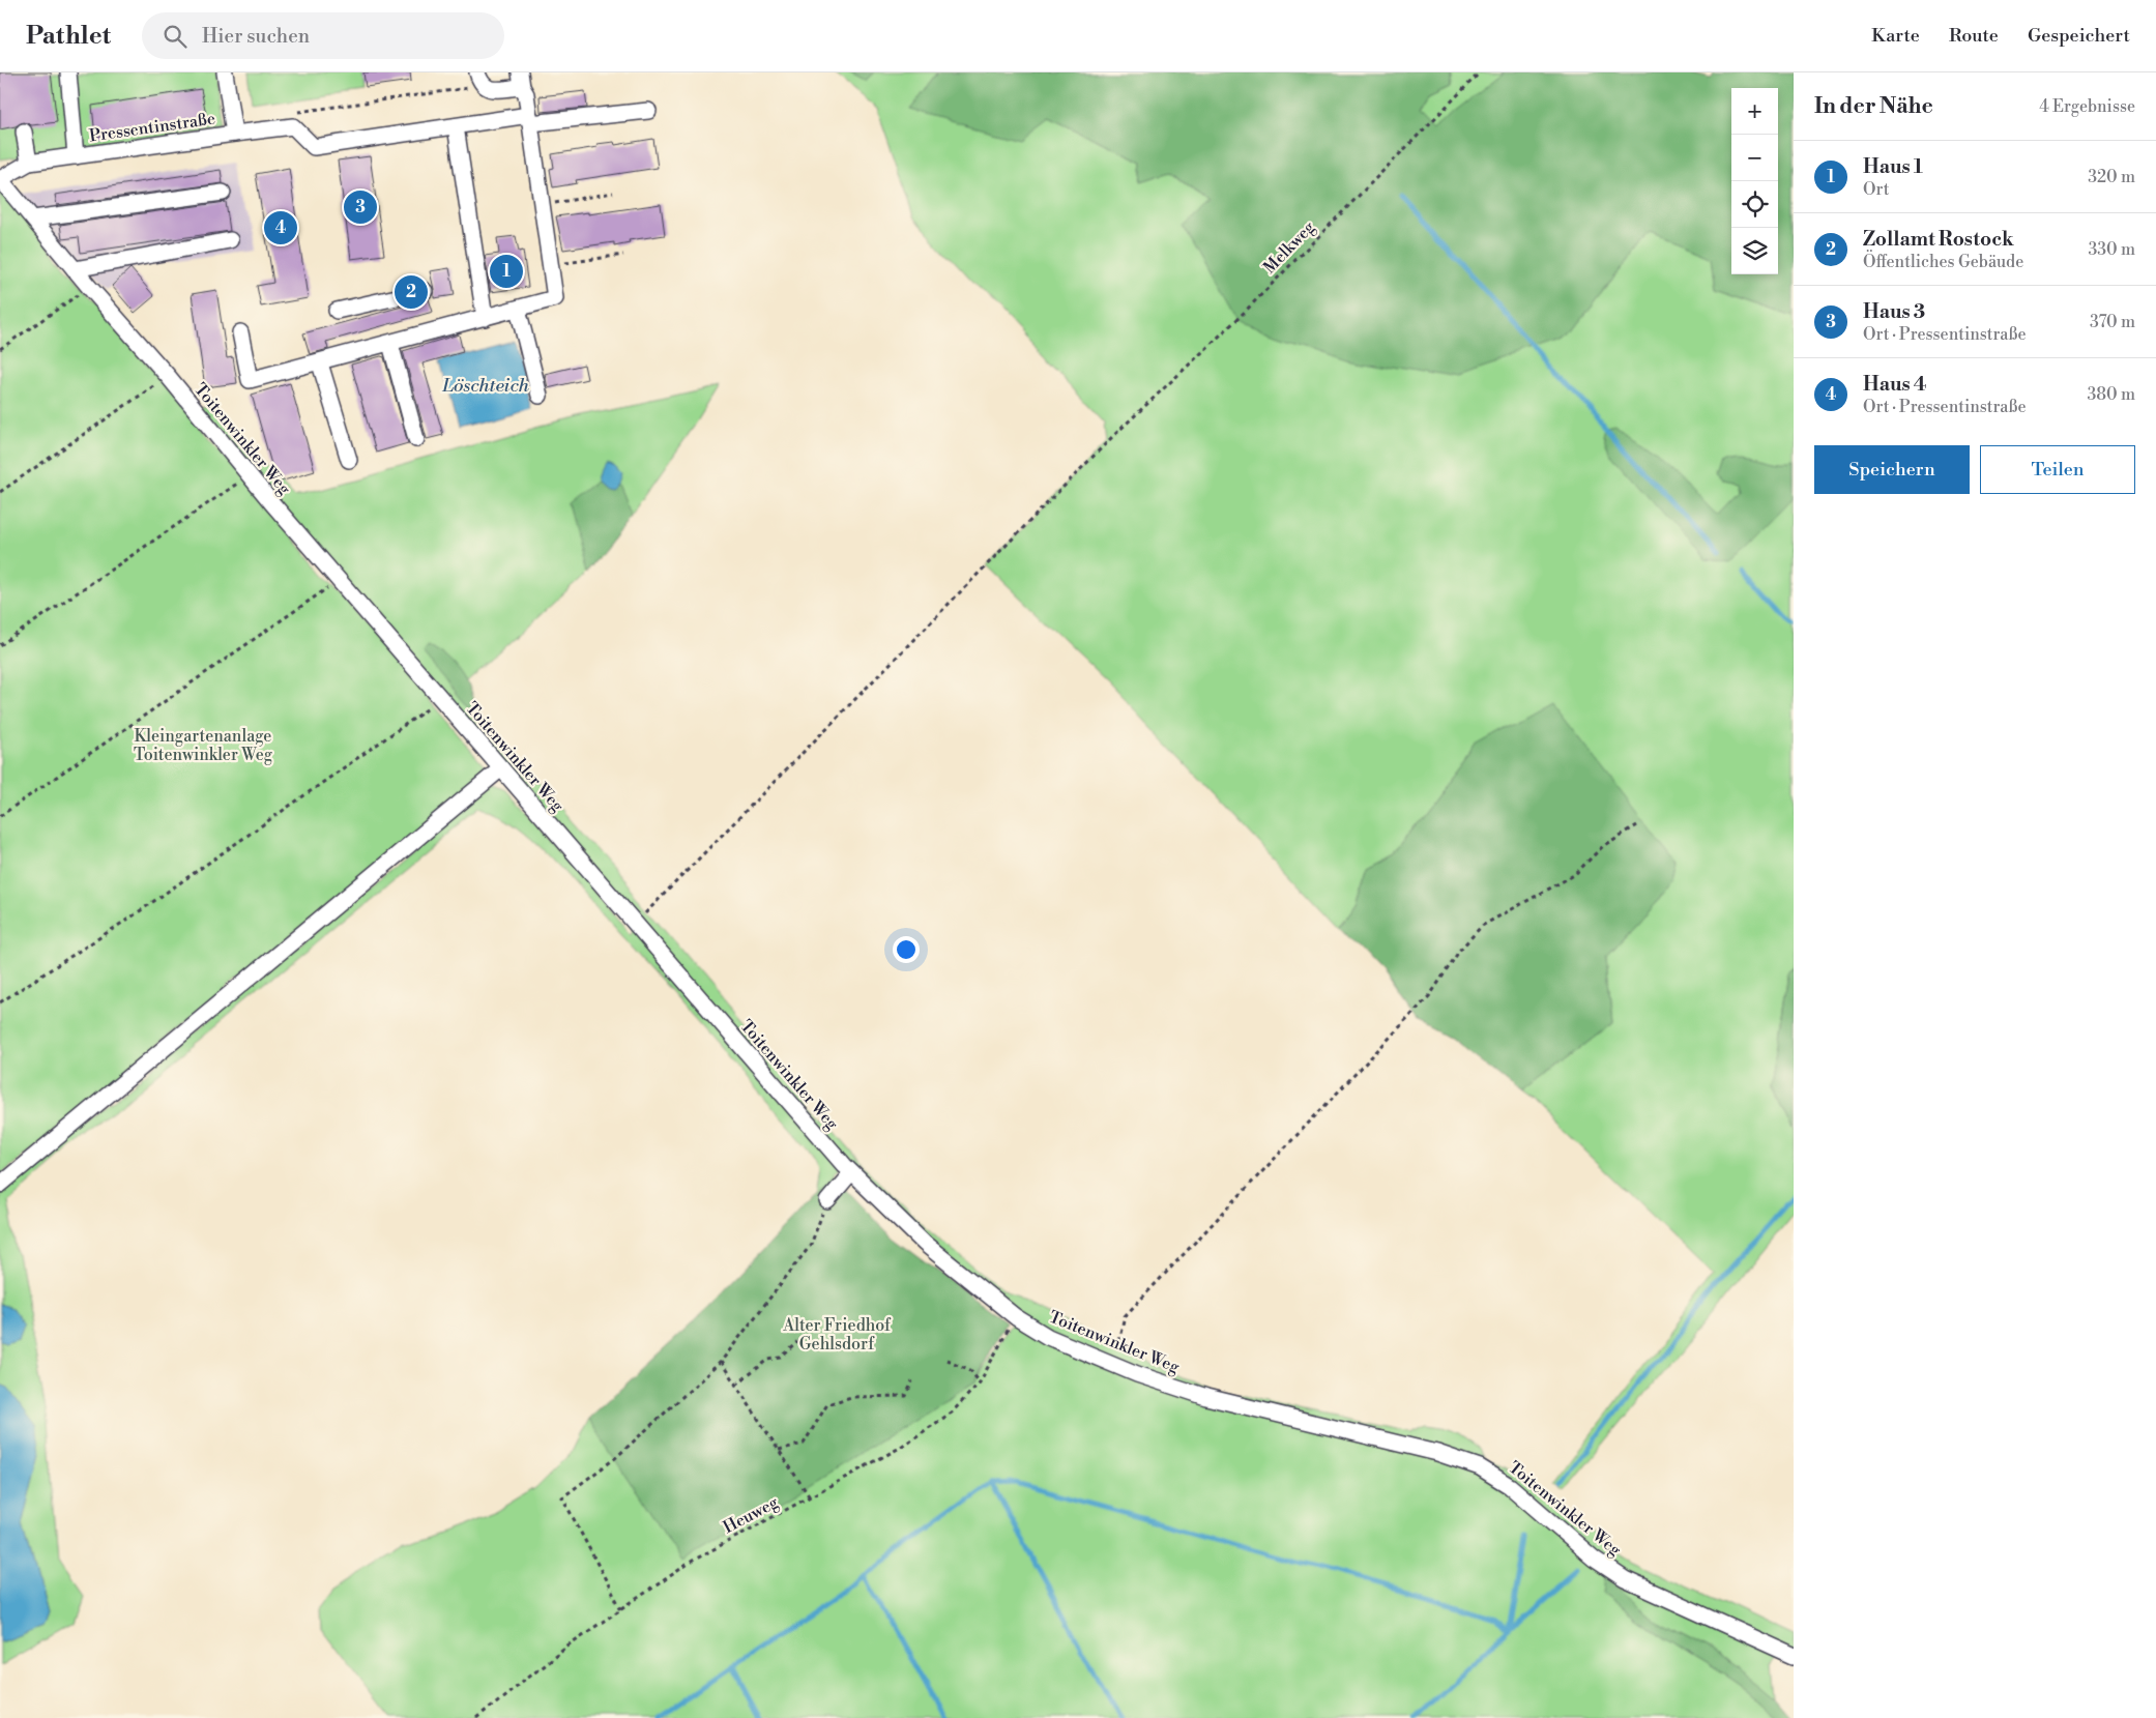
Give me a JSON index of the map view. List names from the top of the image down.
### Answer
{
  "streets": {
    "street": ["Pressentinstraße", "Toitenwinkler Weg"],
    "path": ["Melkweg", "Heuweg"]
  },
  "crossings": [
    ["Pressentinstraße", "Toitenwinkler Weg"],
    ["Melkweg", "Toitenwinkler Weg"],
    ["Toitenwinkler Weg", "Heuweg"]
  ],
  "water": ["Löschteich"],
  "parks": ["Kleingartenanlage Toitenwinkler Weg", "Alter Friedhof Gehlsdorf"],
  "page": {
    "header": "Pathlet",
    "search": "Hier suchen",
    "nav": ["Karte", "Route", "Gespeichert"],
    "heading": ["In der Nähe", "4 Ergebnisse"],
    "map_buttons": ["+", "−"],
    "list": [
      {
        "mark": "1",
        "name": "Haus 1",
        "note": "Ort",
        "value": "320 m"
      },
      {
        "mark": "2",
        "name": "Zollamt Rostock",
        "note": "Öffentliches Gebäude",
        "value": "330 m"
      },
      {
        "mark": "3",
        "name": "Haus 3",
        "note": "Ort · Pressentinstraße",
        "value": "370 m"
      },
      {
        "mark": "4",
        "name": "Haus 4",
        "note": "Ort · Pressentinstraße",
        "value": "380 m"
      }
    ],
    "pins": [
      "3",
      "4",
      "1",
      "2"
    ],
    "buttons": ["Speichern", "Teilen"]
  }
}
